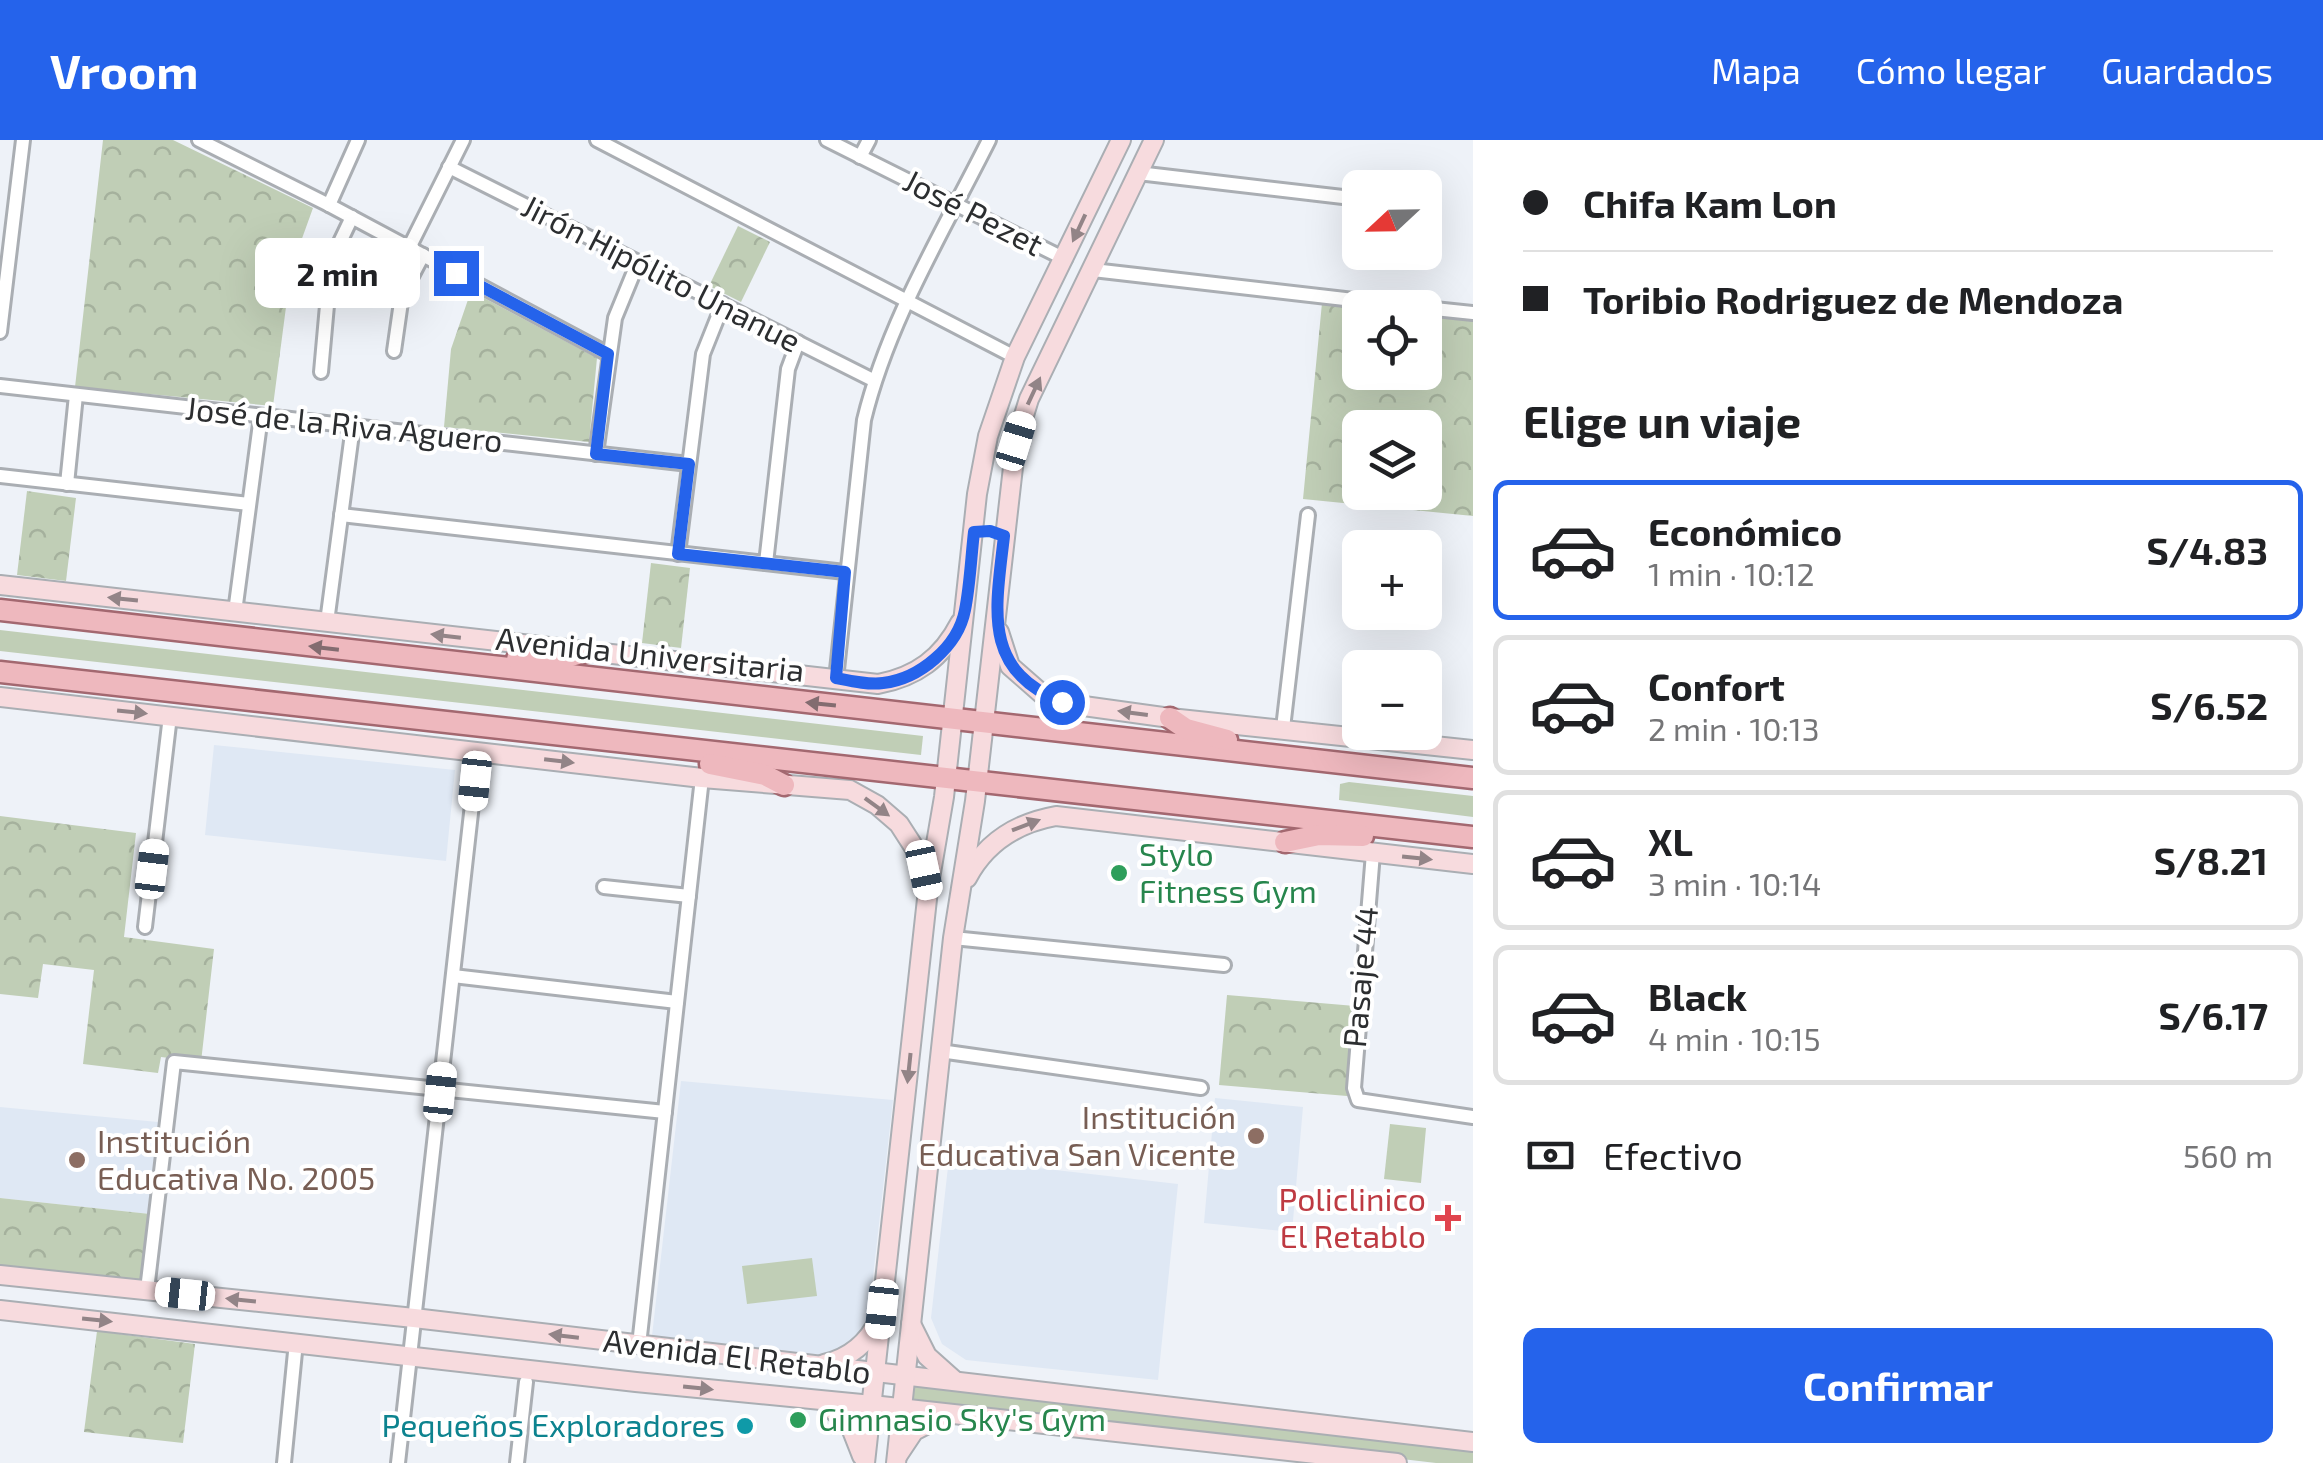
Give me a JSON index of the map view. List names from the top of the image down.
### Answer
{
  "streets": {
    "main road": ["Avenida Universitaria"],
    "street": [
      "José Pezet",
      "Jirón Hipólito Unanue",
      "José de la Riva Aguero",
      "Pasaje 44",
      "Avenida El Retablo"
    ]
  },
  "places": {
    "other": [
      "Stylo Fitness Gym",
      "Institución Educativa San Vicente",
      "Institución Educativa No. 2005",
      "Gimnasio Sky's Gym",
      "Pequeños Exploradores"
    ],
    "health": ["Policlinico El Retablo"]
  },
  "north": "left",
  "page": {
    "header": "Vroom",
    "nav": ["Mapa", "Cómo llegar", "Guardados"],
    "banner": ["Chifa Kam Lon", "Toribio Rodriguez de Mendoza"],
    "map_buttons": ["+", "−"],
    "bubble": "2 min",
    "heading": "Elige un viaje",
    "list": [
      {
        "name": "Económico",
        "note": "1 min · 10:12",
        "value": "S/4.83"
      },
      {
        "name": "Confort",
        "note": "2 min · 10:13",
        "value": "S/6.52"
      },
      {
        "name": "XL",
        "note": "3 min · 10:14",
        "value": "S/8.21"
      },
      {
        "name": "Black",
        "note": "4 min · 10:15",
        "value": "S/6.17"
      }
    ],
    "pay": ["Efectivo", "560 m"],
    "buttons": "Confirmar"
  }
}
